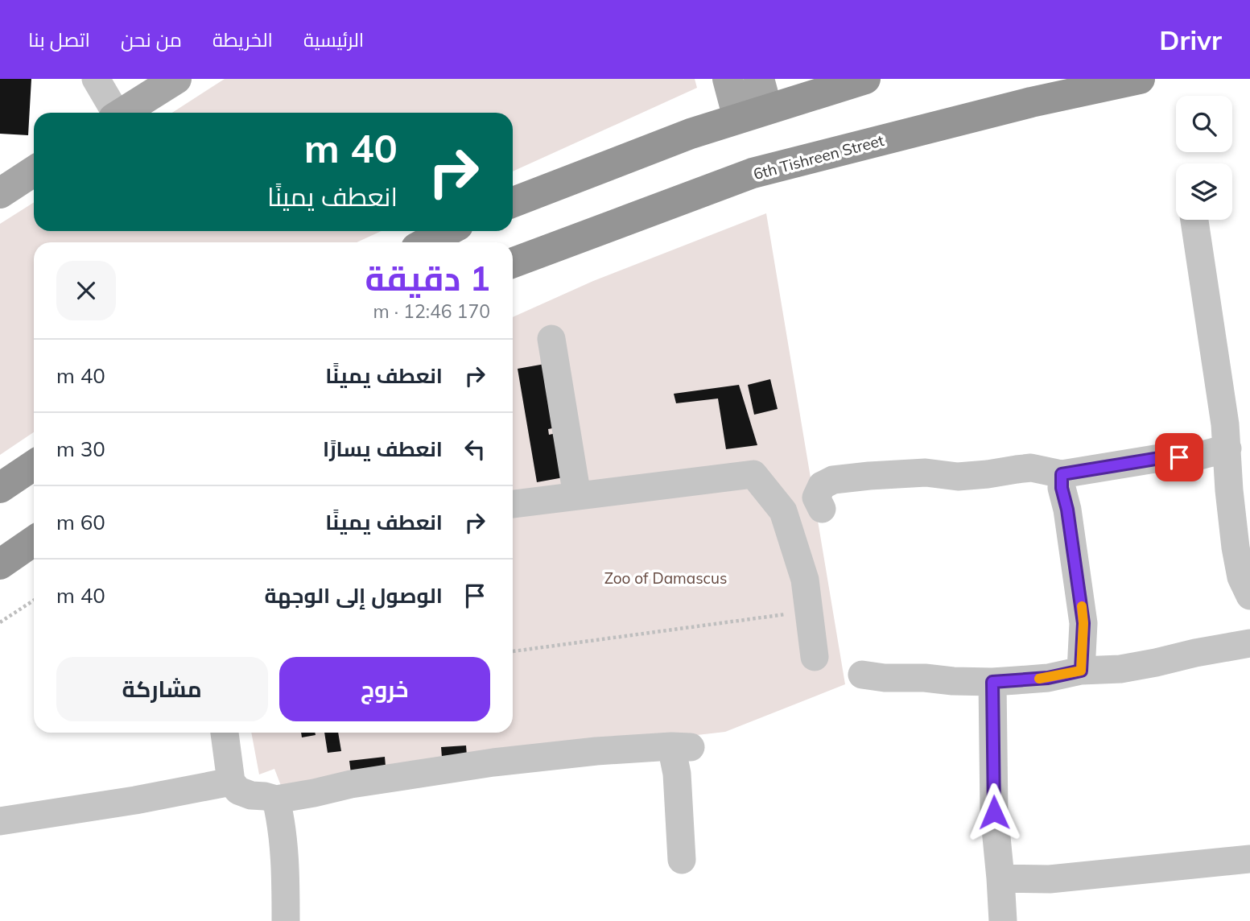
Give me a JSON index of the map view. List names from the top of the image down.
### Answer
{
  "streets": {
    "highway": ["6th Tishreen Street"]
  },
  "parks": ["Zoo of Damascus"],
  "page": {
    "header": "Drivr",
    "nav": [
      "الرئيسية",
      "الخريطة",
      "من نحن",
      "اتصل بنا"
    ],
    "turn": ["40 m", "انعطف يمينًا"],
    "heading": ["1 دقيقة", "170 m · 12:46"],
    "list": [
      {
        "name": "انعطف يمينًا",
        "value": "40 m"
      },
      {
        "name": "انعطف يسارًا",
        "value": "30 m"
      },
      {
        "name": "انعطف يمينًا",
        "value": "60 m"
      },
      {
        "name": "الوصول إلى الوجهة",
        "value": "40 m"
      }
    ],
    "buttons": ["خروج", "مشاركة"]
  }
}
